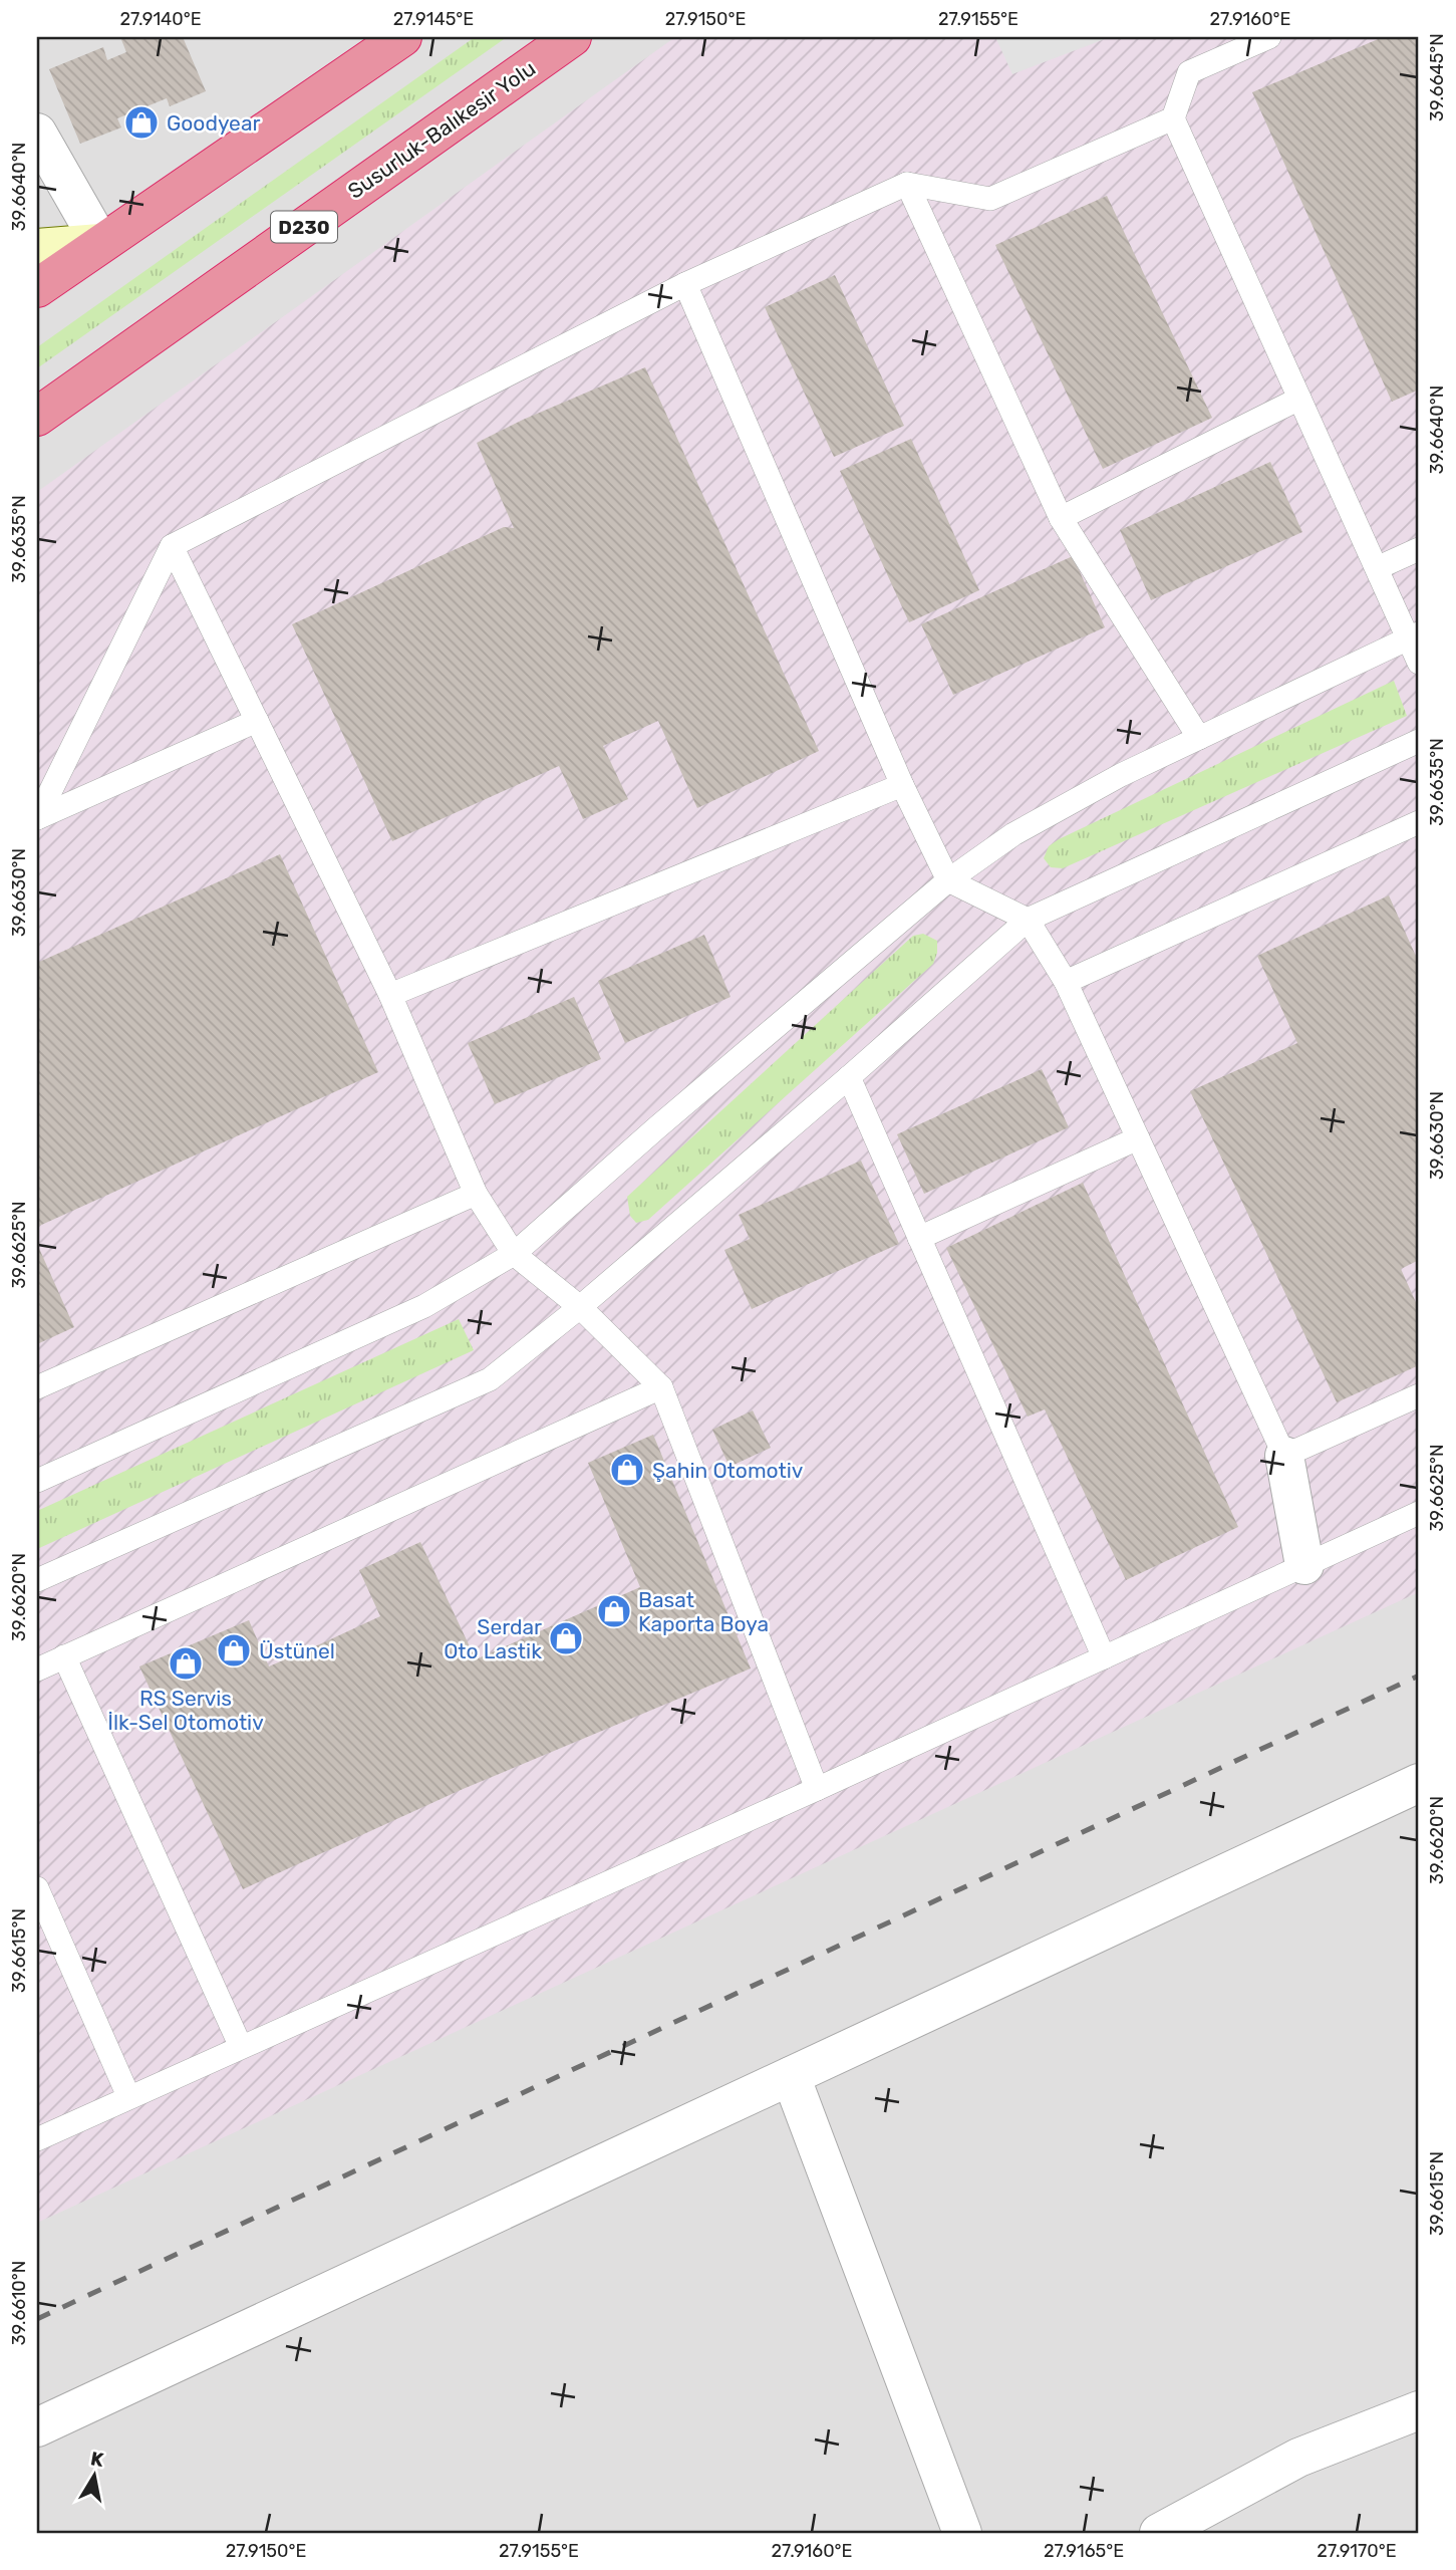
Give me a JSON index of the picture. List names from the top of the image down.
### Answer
{
  "streets": {
    "highway": ["Susurluk-Balıkesir Yolu", "D230"]
  },
  "places": {
    "shop": [
      "Goodyear",
      "Şahin Otomotiv",
      "Basat Kaporta Boya",
      "Serdar Oto Lastik",
      "Üstünel",
      "RS Servis İlk-Sel Otomotiv"
    ]
  },
  "north": "top",
  "coordinates": [
    "27.9140°E",
    "27.9145°E",
    "27.9150°E",
    "27.9155°E",
    "27.9160°E",
    "39.6645°N",
    "39.6640°N",
    "39.6635°N",
    "39.6630°N",
    "39.6625°N",
    "39.6620°N",
    "39.6615°N",
    "39.6610°N",
    "27.9165°E",
    "27.9170°E"
  ]
}
